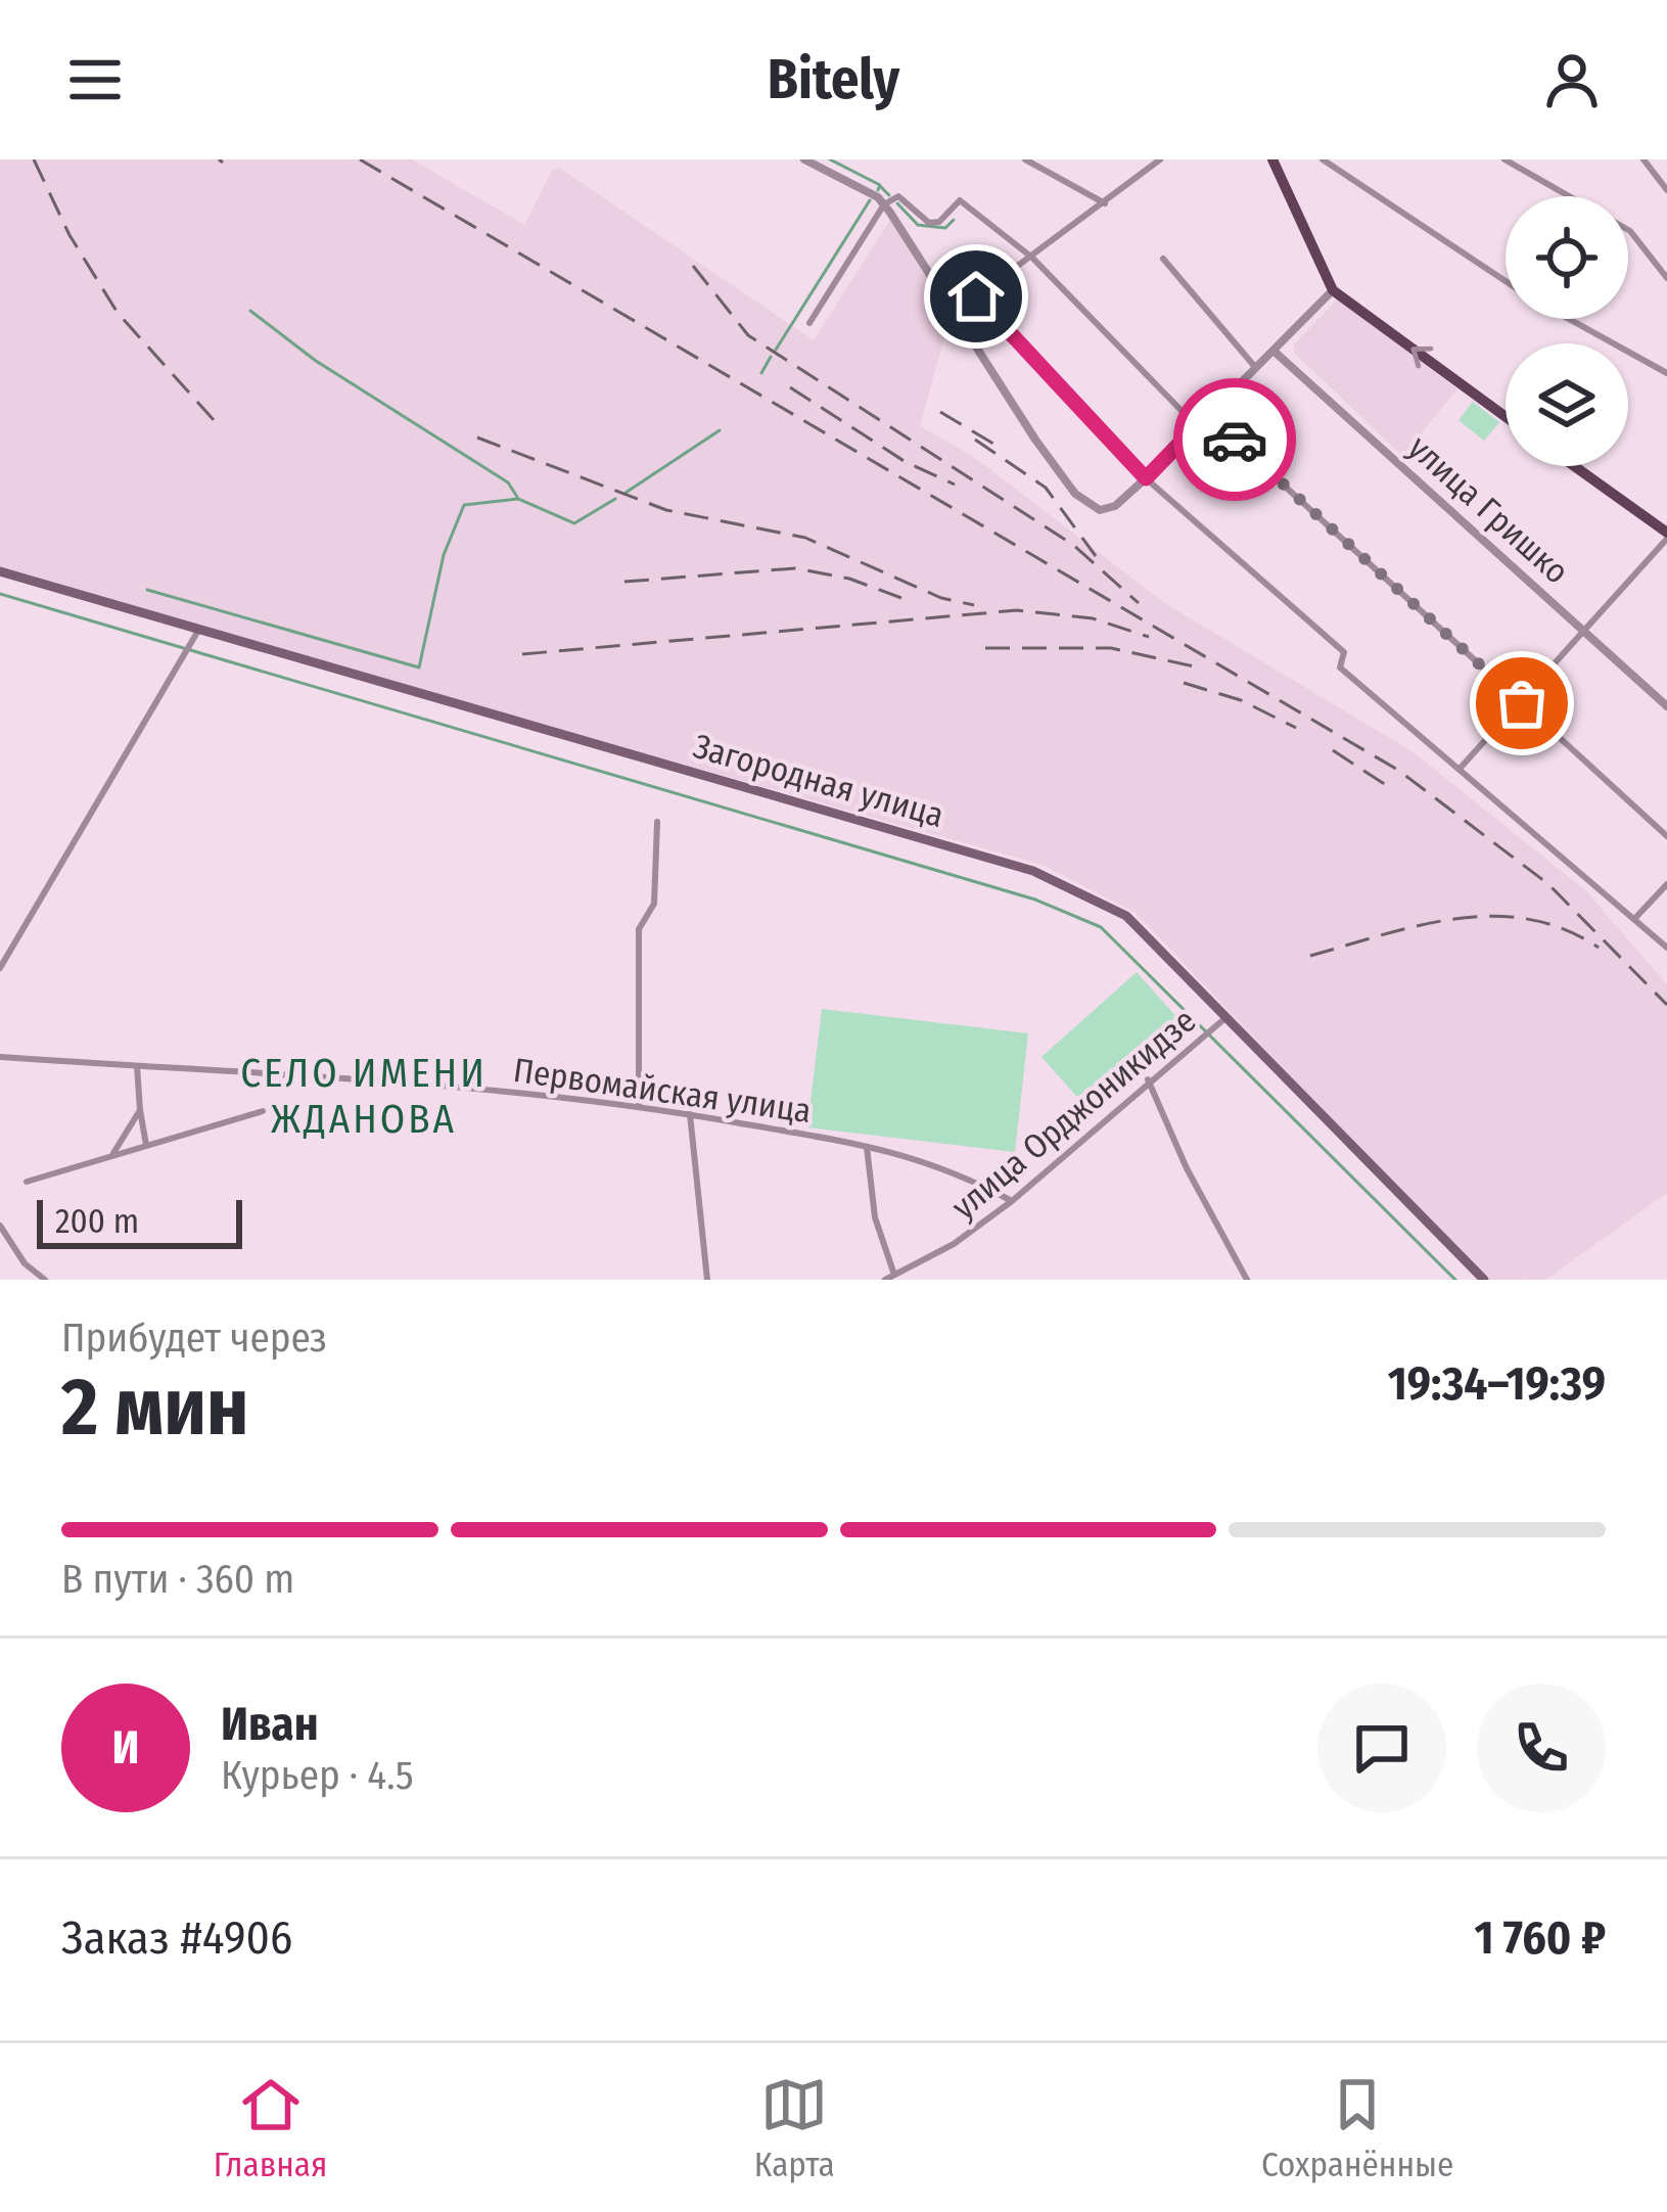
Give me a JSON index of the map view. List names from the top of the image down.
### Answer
{
  "streets": {
    "main road": ["Загородная улица"],
    "street": ["улица Гришко", "Первомайская улица", "улица Орджоникидзе"]
  },
  "crossings": [
    ["Загородная улица", "улица Орджоникидзе"],
    ["Первомайская улица", "улица Орджоникидзе"]
  ],
  "districts": ["СЕЛО ИМЕНИ ЖДАНОВА"],
  "scale_bar": "200 m",
  "page": {
    "header": "Bitely",
    "scale": "200 m",
    "heading": ["2 мин", "Прибудет через", "19:34–19:39"],
    "panel": [
      "Иван",
      "Курьер · 4.5",
      "Заказ #4906",
      "1 760 ₽"
    ],
    "bar": "В пути · 360 m",
    "round": "И",
    "tabs": ["Главная", "Карта", "Сохранённые"]
  }
}
